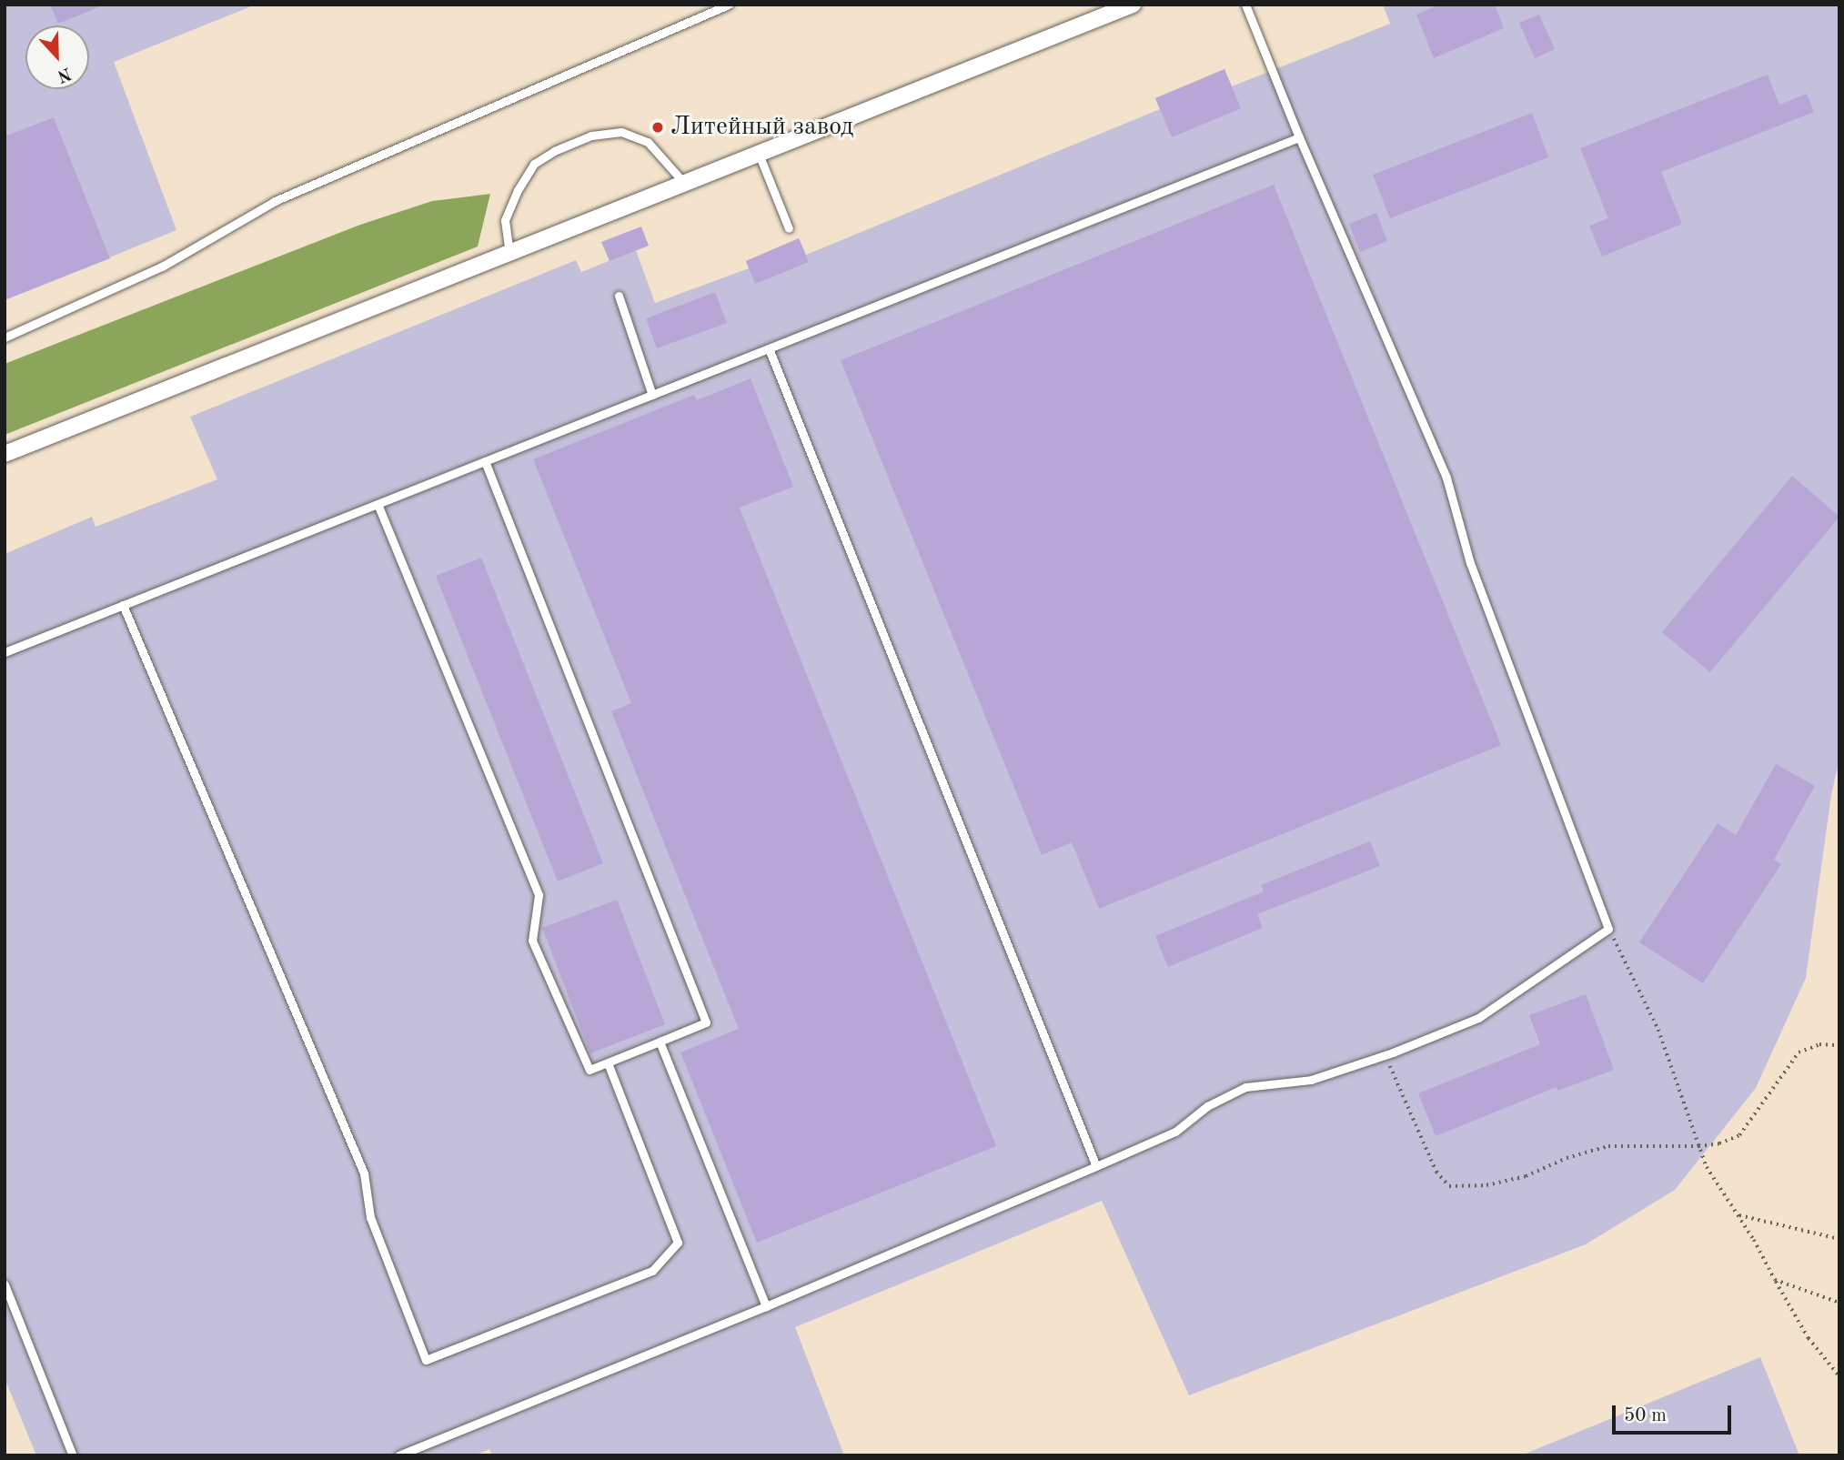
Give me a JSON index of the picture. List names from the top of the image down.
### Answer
{
  "places": ["Литейный завод"],
  "scale_bar": "50 m",
  "north": "bottom"
}
